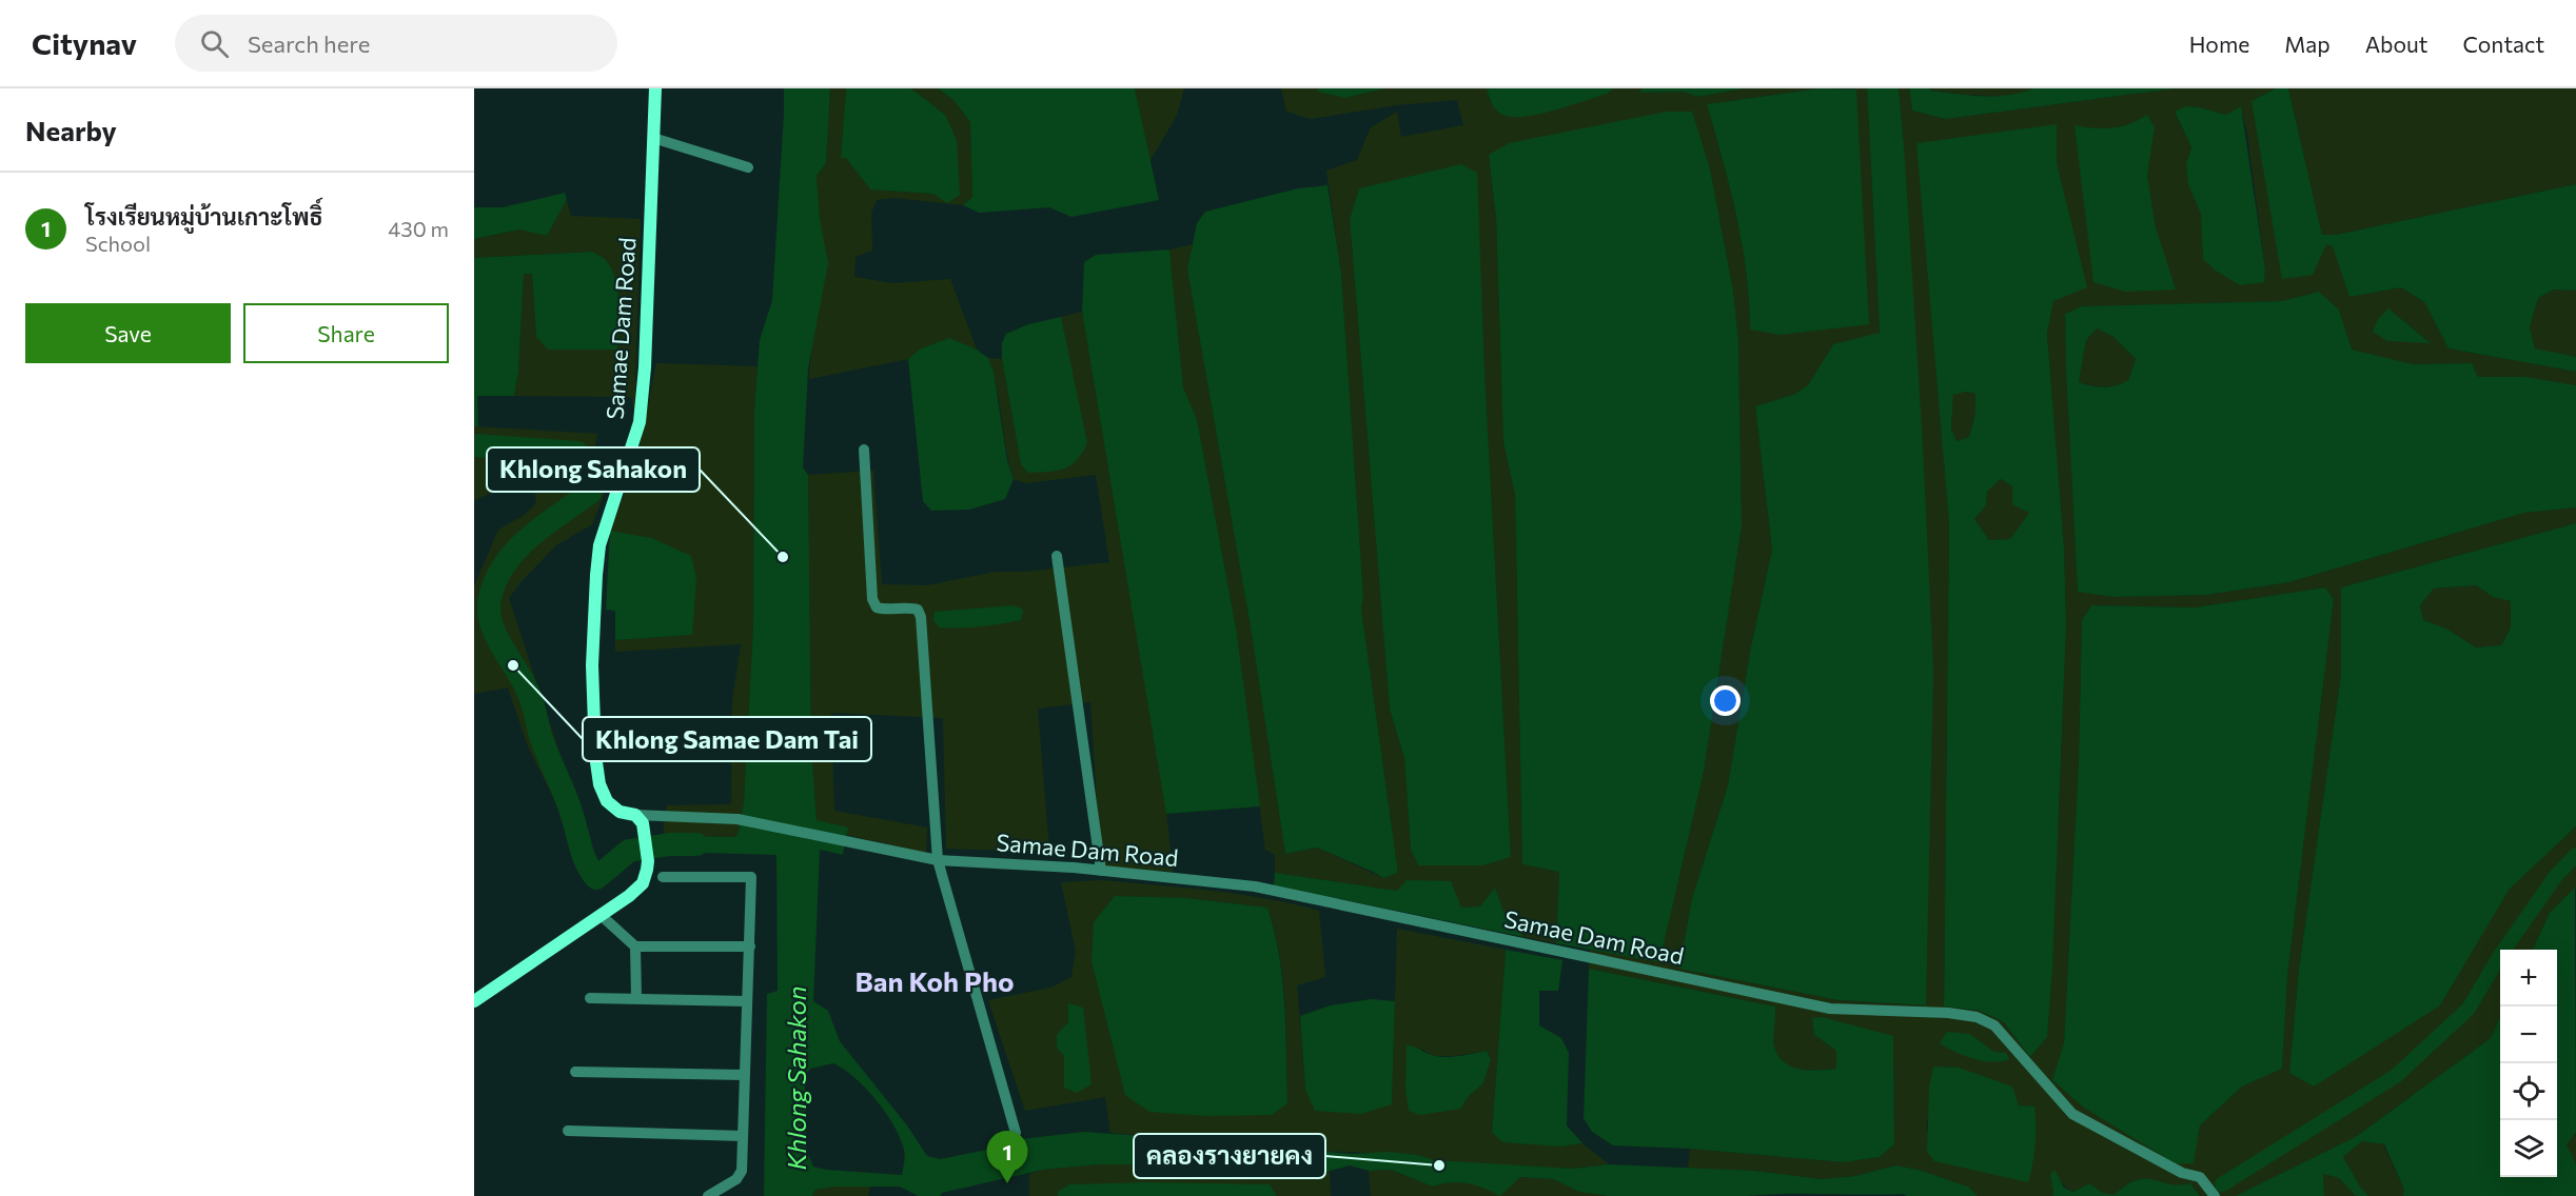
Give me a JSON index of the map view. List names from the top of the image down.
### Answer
{
  "streets": {
    "street": ["Samae Dam Road"]
  },
  "districts": ["Ban Koh Pho"],
  "water": ["Khlong Sahakon"],
  "places": ["Khlong Sahakon", "Khlong Samae Dam Tai", "คลองรางยายคง"],
  "page": {
    "header": "Citynav",
    "search": "Search here",
    "nav": [
      "Home",
      "Map",
      "About",
      "Contact"
    ],
    "heading": "Nearby",
    "list": [
      {
        "mark": "1",
        "name": "โรงเรียนหมู่บ้านเกาะโพธิ์",
        "note": "School",
        "value": "430 m"
      }
    ],
    "buttons": ["Save", "Share"],
    "map_buttons": ["+", "−"],
    "pins": "1"
  }
}
